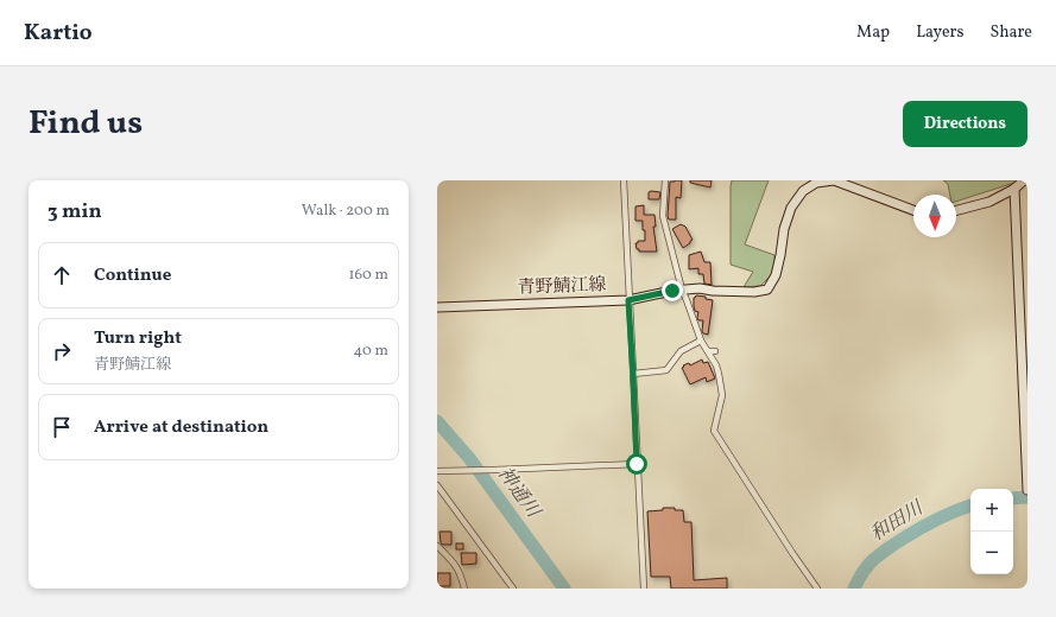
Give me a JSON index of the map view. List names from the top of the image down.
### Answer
{
  "streets": {
    "main road": ["青野鯖江線"]
  },
  "water": ["神通川", "和田川"],
  "north": "bottom",
  "page": {
    "header": "Kartio",
    "nav": ["Map", "Layers", "Share"],
    "title": "Find us",
    "buttons": "Directions",
    "heading": ["3 min", "Walk · 200 m"],
    "list": [
      ["Continue", "160 m"],
      ["Turn right", "青野鯖江線", "40 m"],
      "Arrive at destination"
    ],
    "map_buttons": ["+", "−"]
  }
}
